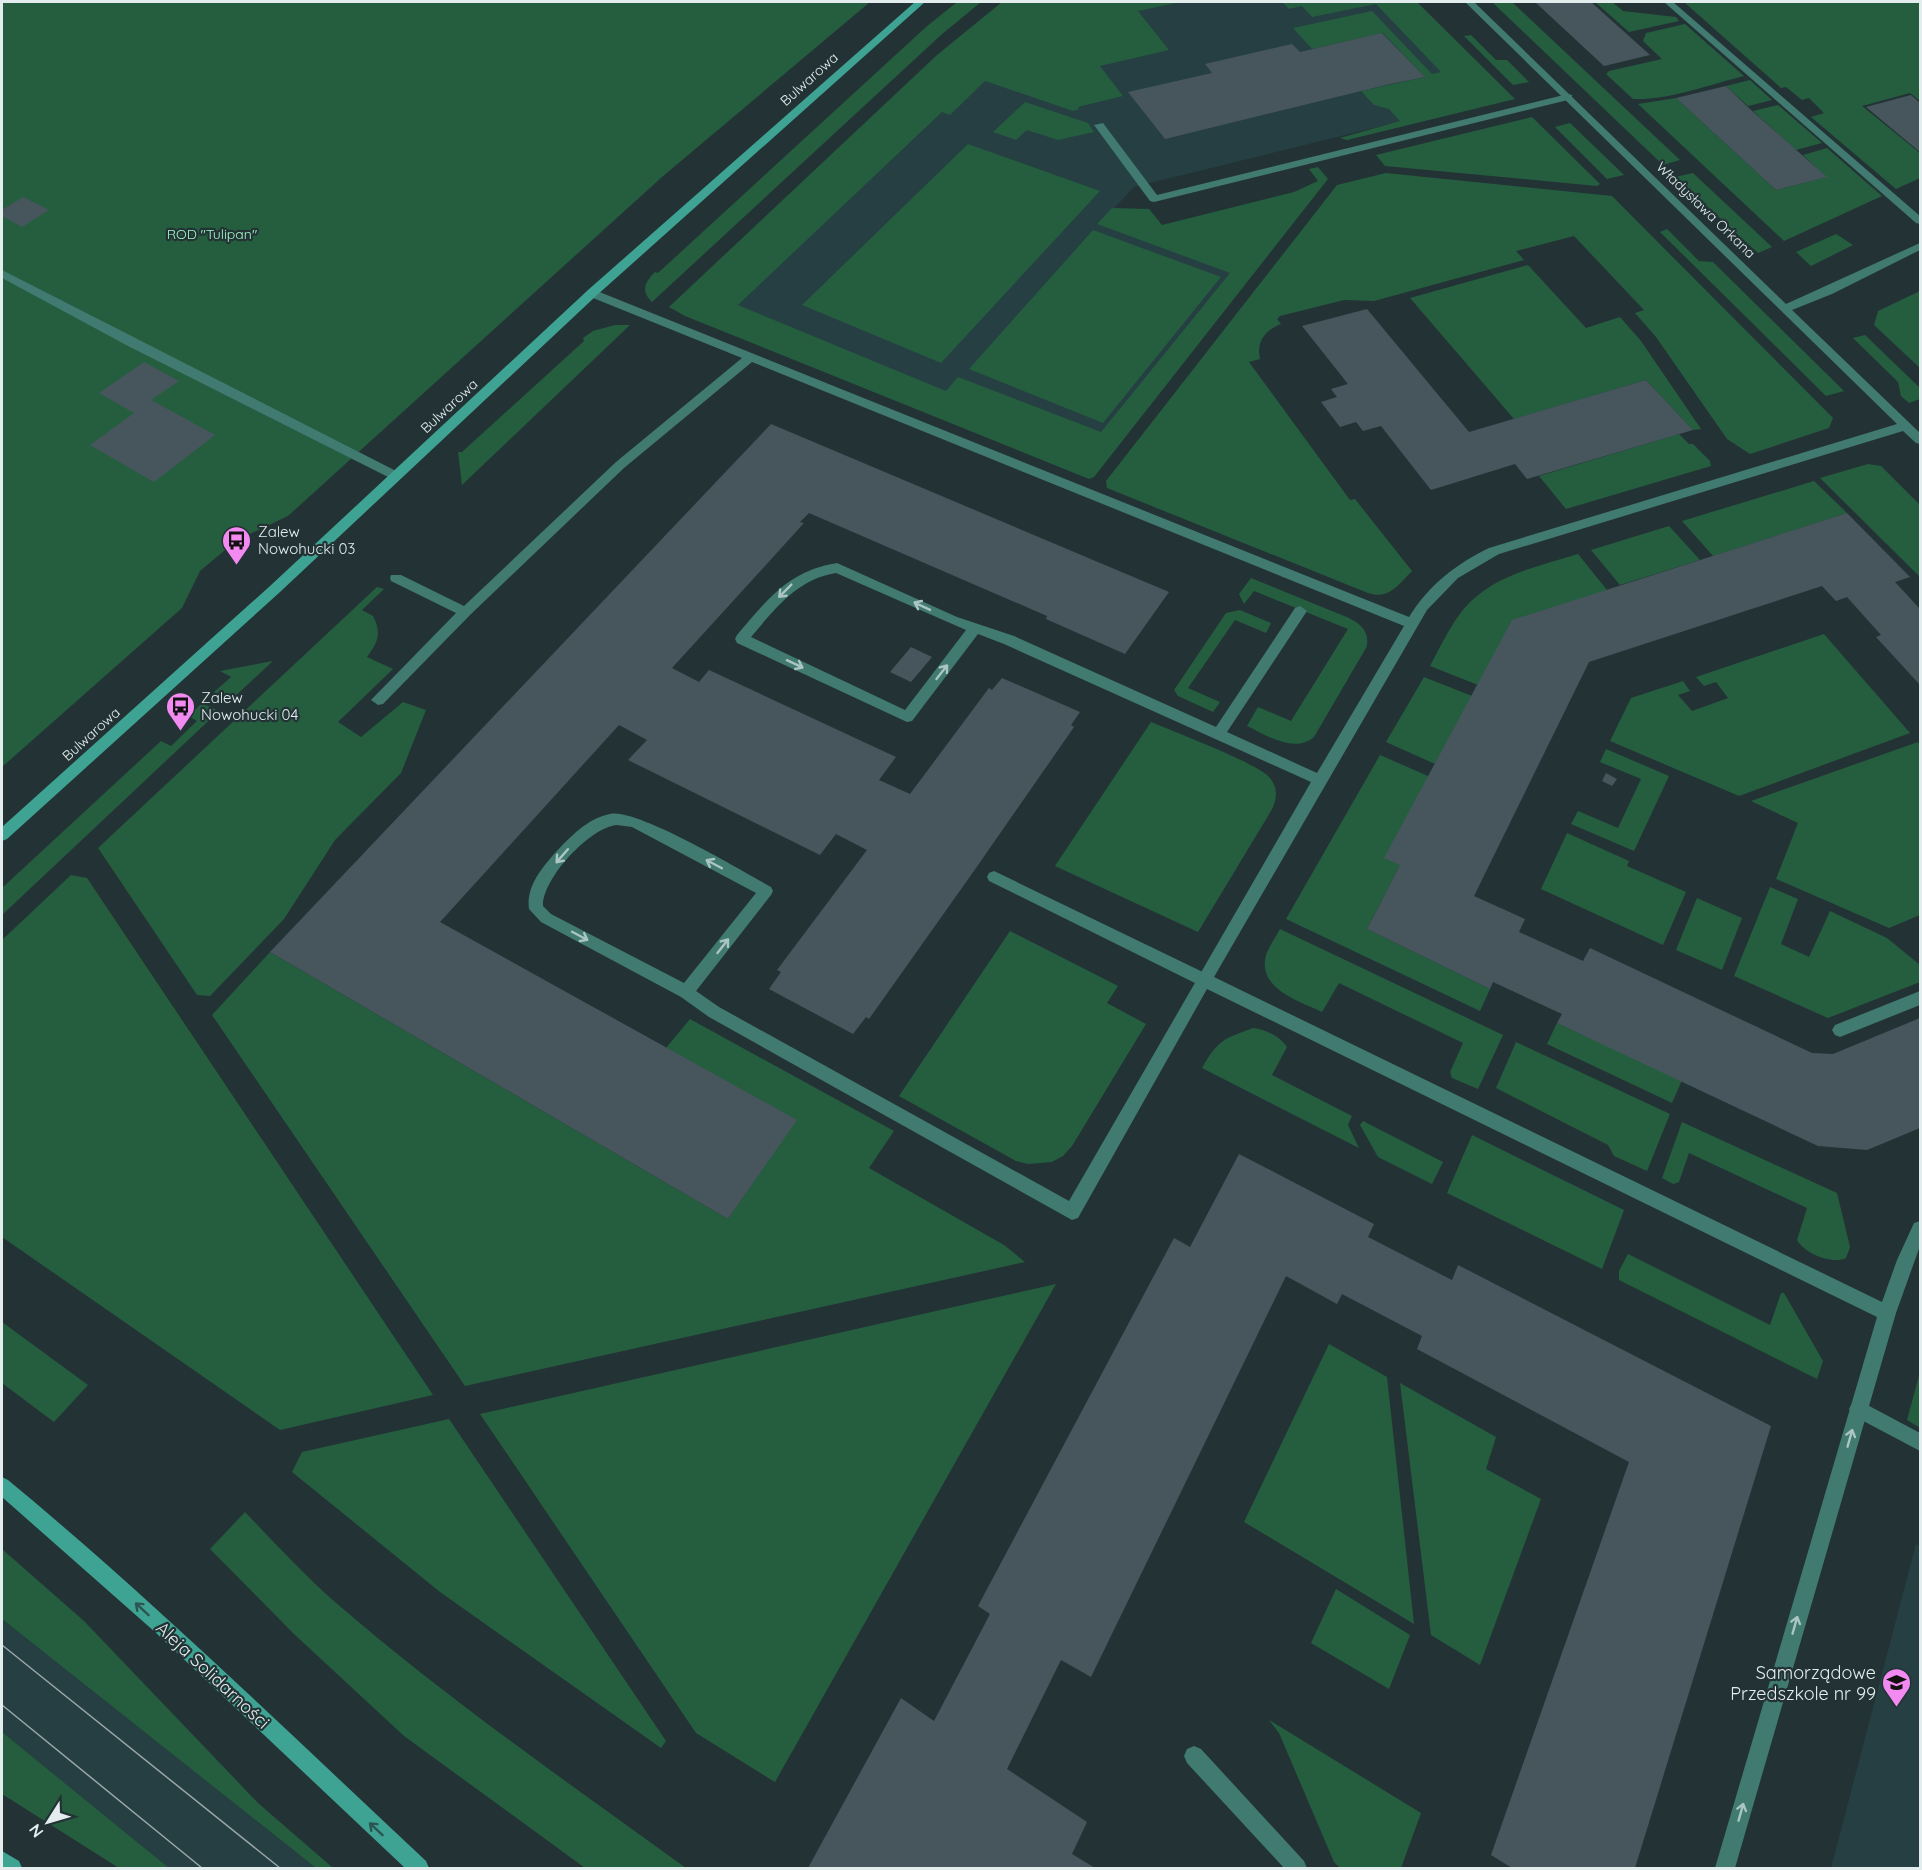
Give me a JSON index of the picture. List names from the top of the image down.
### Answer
{
  "streets": {
    "street": ["Bulwarowa", "Władysława Orkana", "Aleja Solidarności"]
  },
  "one_way": ["Aleja Solidarności"],
  "parks": ["ROD \"Tulipan\""],
  "places": {
    "bus stop": ["Zalew Nowohucki 03", "Zalew Nowohucki 04"],
    "school or university": ["Samorządowe Przedszkole nr 99"]
  },
  "north": "bottom left"
}
